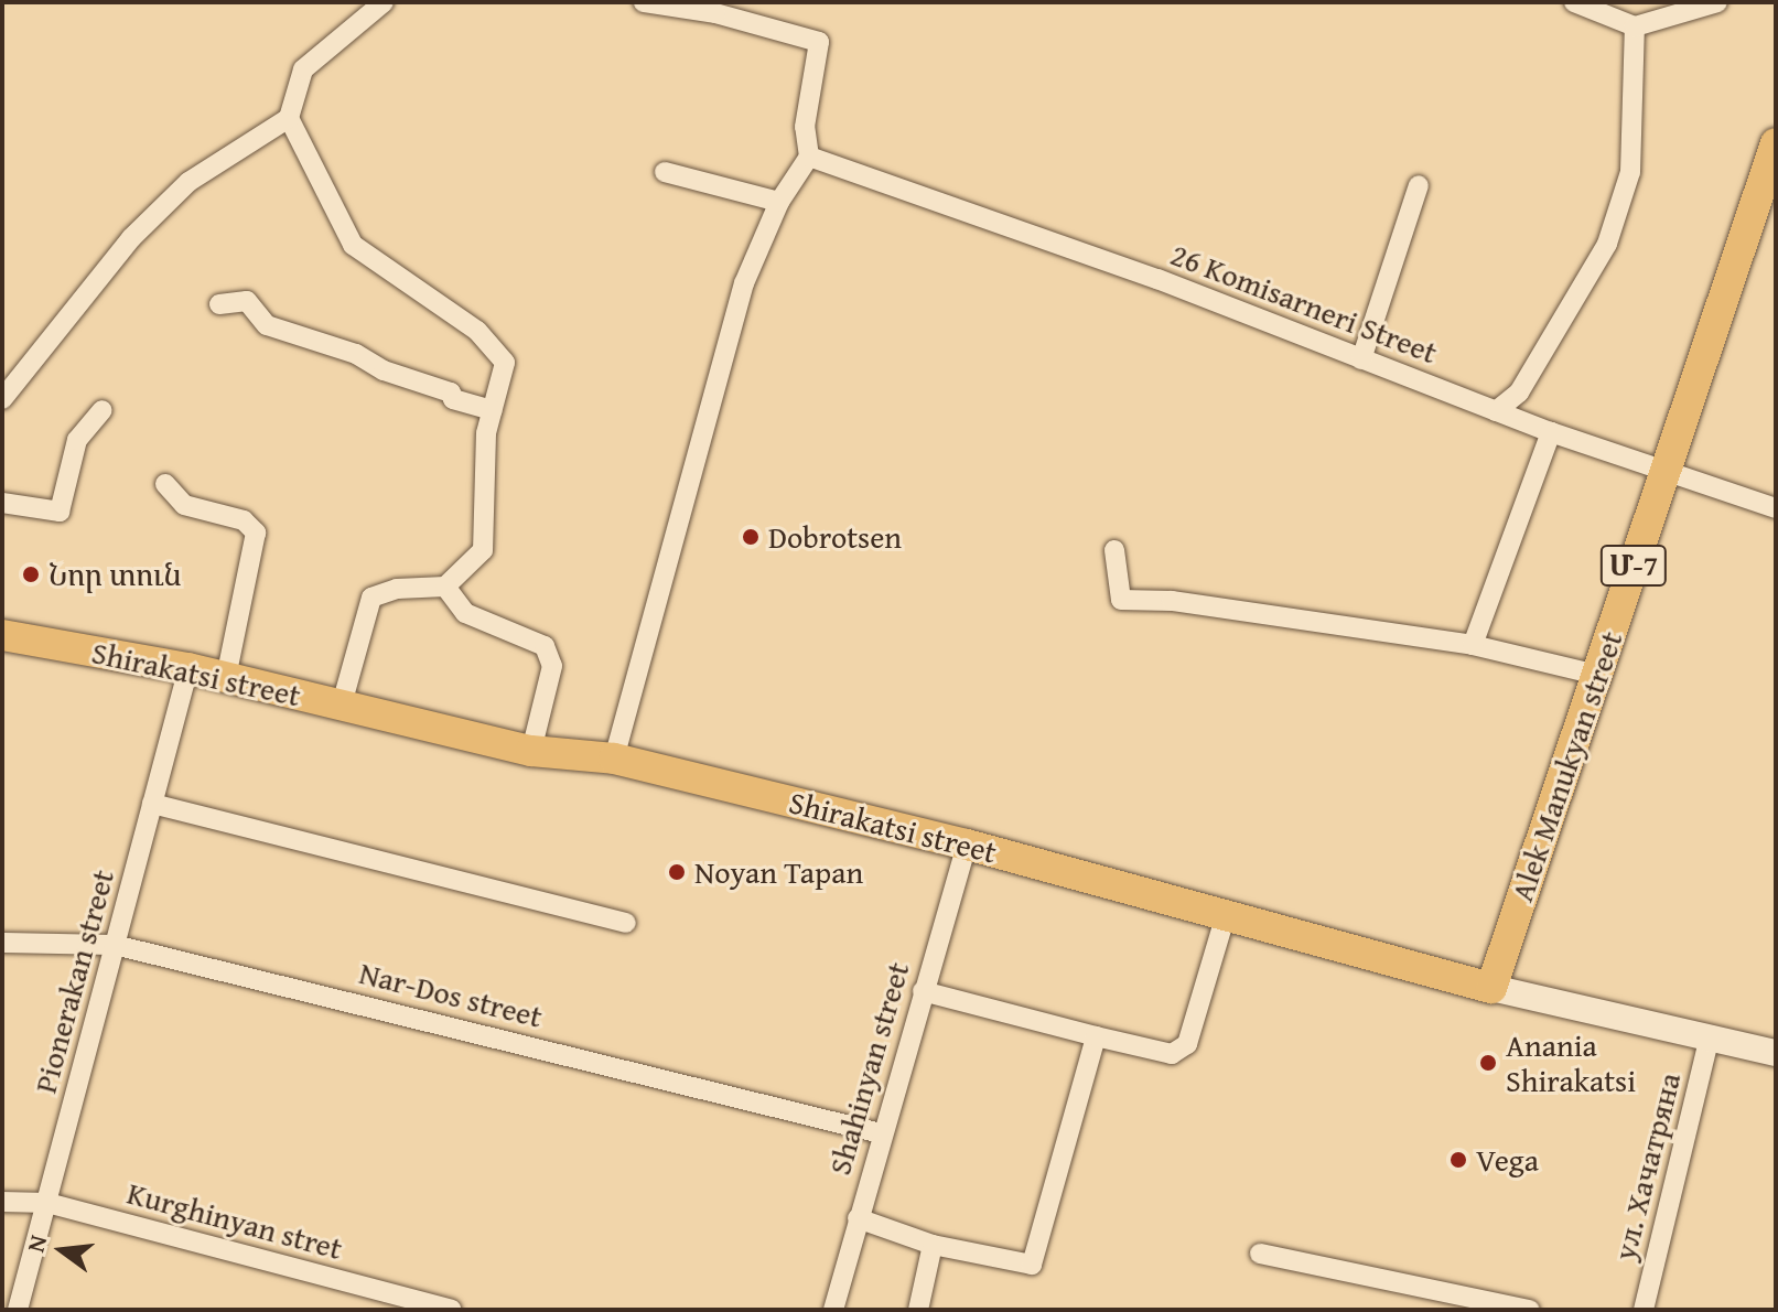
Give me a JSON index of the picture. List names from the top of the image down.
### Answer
{
  "streets": {
    "main road": ["Մ-7", "Shirakatsi street", "Alek Manukyan street"],
    "street": [
      "26 Komisarneri Street",
      "Pionerakan street",
      "Nar-Dos street",
      "Shahinyan street",
      "ул. Хачатряна",
      "Kurghinyan stret"
    ]
  },
  "crossings": [
    ["26 Komisarneri Street", "Alek Manukyan street"],
    ["Shirakatsi street", "Alek Manukyan street"],
    ["Shirakatsi street", "Pionerakan street"],
    ["Shirakatsi street", "Shahinyan street"],
    ["Shirakatsi street", "ул. Хачатряна"],
    ["Pionerakan street", "Nar-Dos street"],
    ["Pionerakan street", "Kurghinyan stret"],
    ["Nar-Dos street", "Shahinyan street"]
  ],
  "places": [
    "Dobrotsen",
    "Նոր տուն",
    "Noyan Tapan",
    "Anania Shirakatsi",
    "Vega"
  ],
  "north": "left"
}
